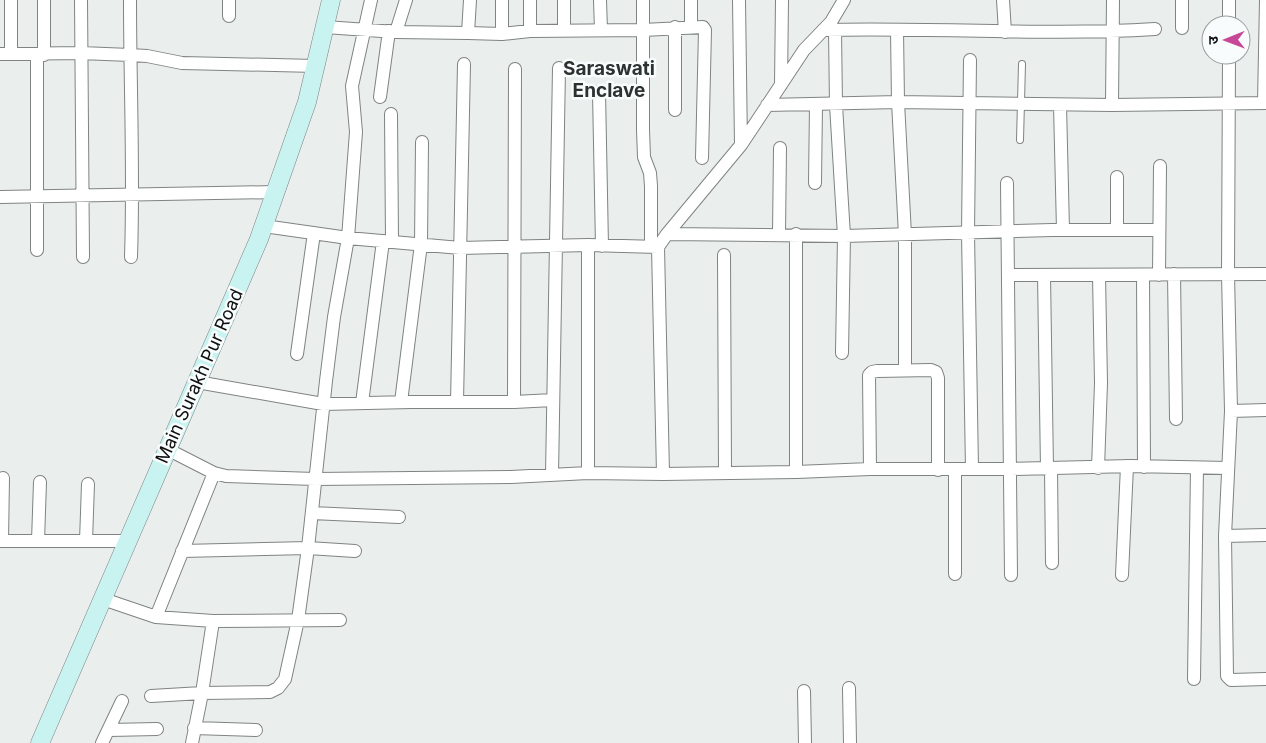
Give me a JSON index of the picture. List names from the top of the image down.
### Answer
{
  "streets": {
    "street": ["Main Surakh Pur Road"]
  },
  "districts": ["Saraswati Enclave"],
  "north": "left"
}
